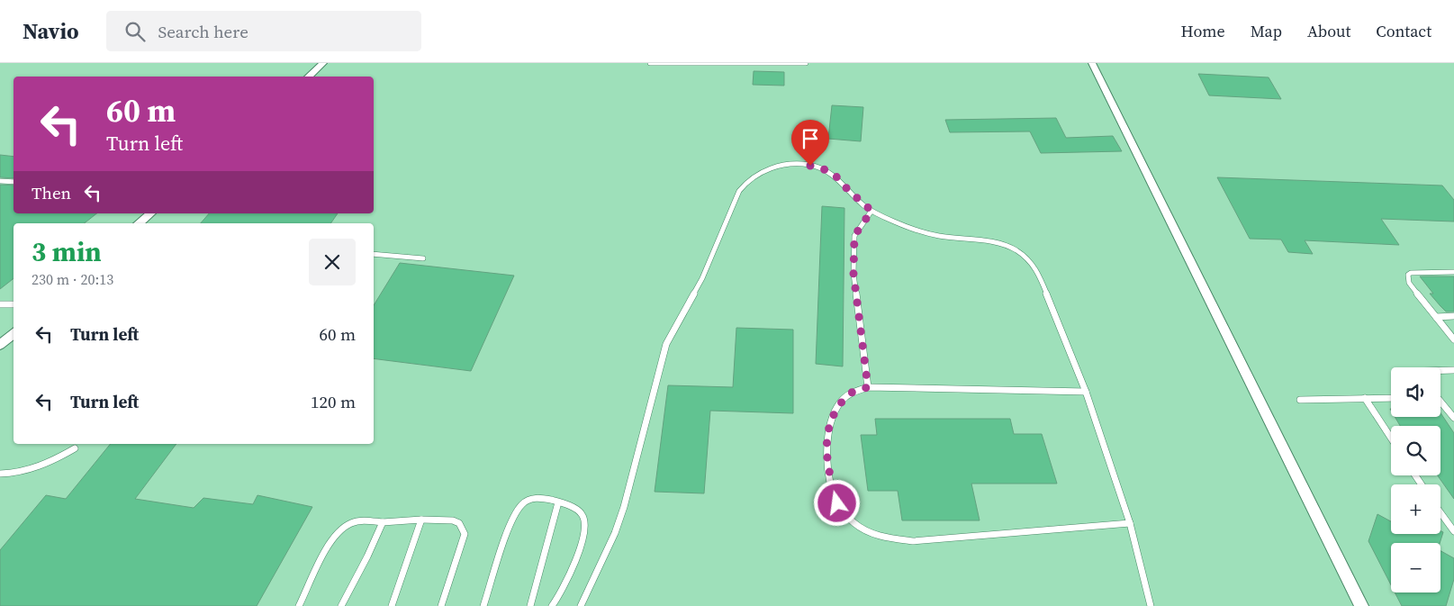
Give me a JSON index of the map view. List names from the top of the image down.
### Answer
{
  "page": {
    "header": "Navio",
    "search": "Search here",
    "nav": [
      "Home",
      "Map",
      "About",
      "Contact"
    ],
    "turn": ["60 m", "Turn left"],
    "then": "Then",
    "heading": ["3 min", "230 m · 20:13"],
    "list": [
      {
        "name": "Turn left",
        "value": "60 m"
      },
      {
        "name": "Turn left",
        "value": "120 m"
      }
    ],
    "map_buttons": ["+", "−"]
  }
}
